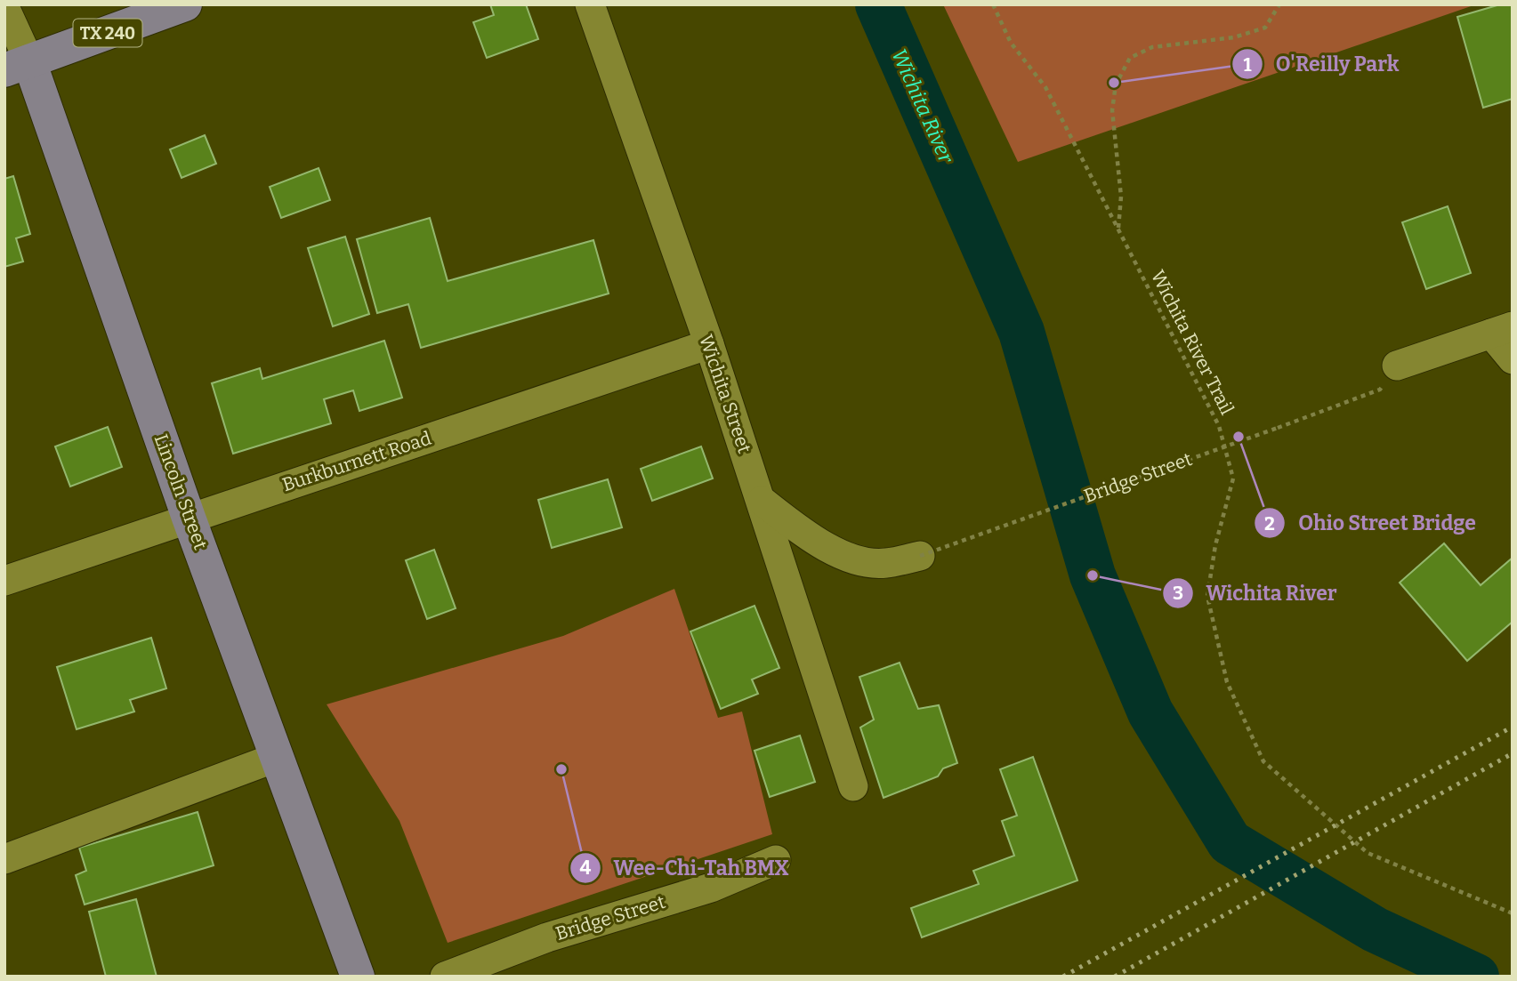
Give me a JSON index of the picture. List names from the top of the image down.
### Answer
{
  "streets": {
    "main road": ["TX 240", "Lincoln Street"],
    "street": ["Wichita Street", "Burkburnett Road", "Bridge Street"],
    "path": ["Wichita River Trail"]
  },
  "crossings": [
    ["TX 240", "Lincoln Street"],
    ["Wichita Street", "Burkburnett Road"],
    ["Burkburnett Road", "Lincoln Street"]
  ],
  "water": ["Wichita River"],
  "places": [
    "O'Reilly Park",
    "Ohio Street Bridge",
    "Wichita River",
    "Wee-Chi-Tah BMX"
  ]
}
